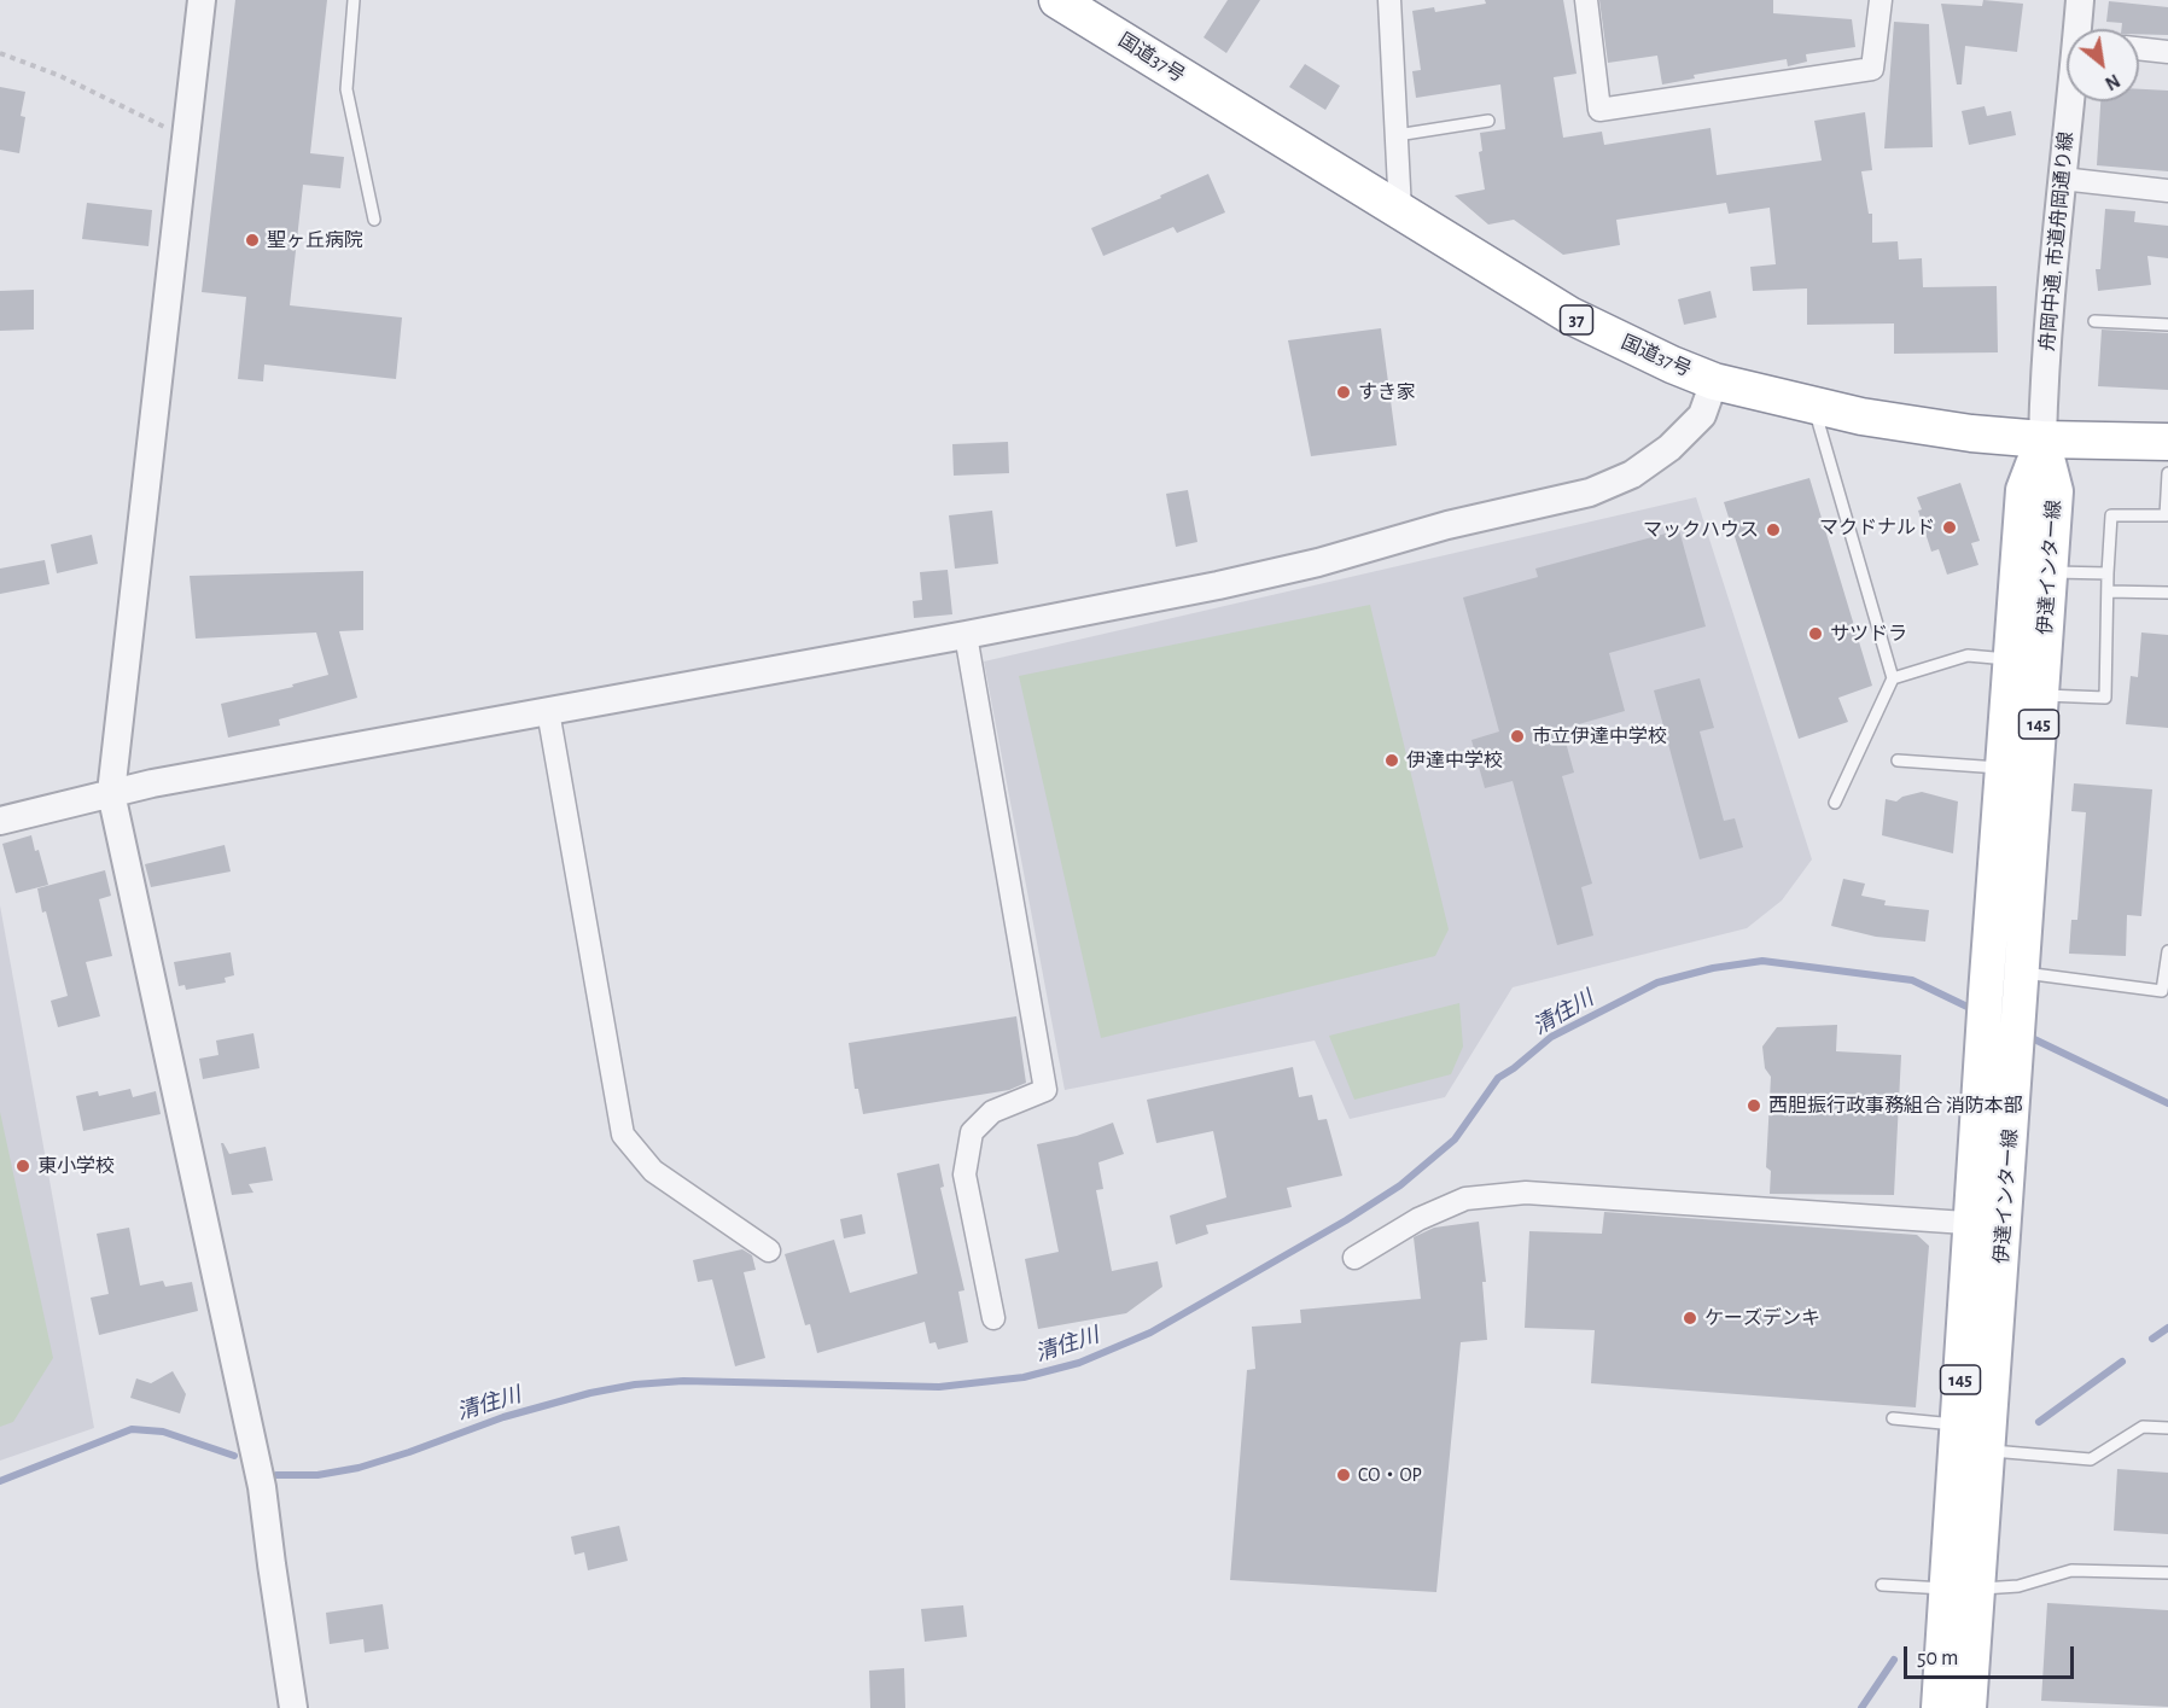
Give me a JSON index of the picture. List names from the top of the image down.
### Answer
{
  "streets": {
    "highway": ["国道37号", "37"],
    "main road": ["伊達インター線", "145"],
    "street": ["舟岡中通, 市道舟岡通り線"]
  },
  "crossings": [
    ["国道37号", "舟岡中通, 市道舟岡通り線"],
    ["国道37号", "伊達インター線"],
    ["舟岡中通, 市道舟岡通り線", "伊達インター線"]
  ],
  "water": ["清住川"],
  "places": [
    "聖ヶ丘病院",
    "すき家",
    "マクドナルド",
    "マックハウス",
    "サツドラ",
    "市立伊達中学校",
    "伊達中学校",
    "西胆振行政事務組合 消防本部",
    "東小学校",
    "ケーズデンキ",
    "CO・OP"
  ],
  "scale_bar": "50 m",
  "north": "bottom right"
}
